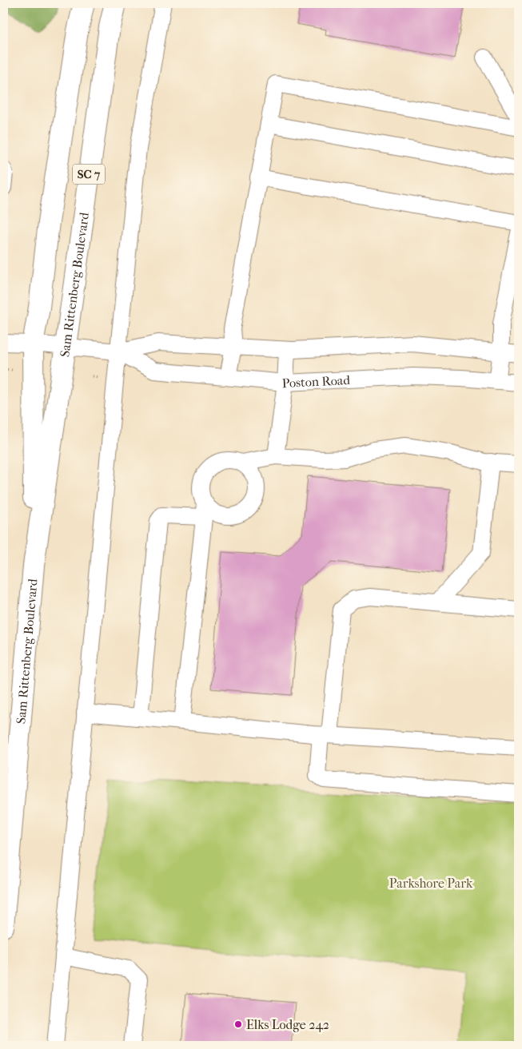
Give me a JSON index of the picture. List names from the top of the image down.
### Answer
{
  "streets": {
    "main road": ["SC 7", "Sam Rittenberg Boulevard"],
    "street": ["Poston Road"]
  },
  "crossings": [
    ["Sam Rittenberg Boulevard", "Poston Road"]
  ],
  "parks": ["Parkshore Park"],
  "places": ["Elks Lodge 242"]
}
